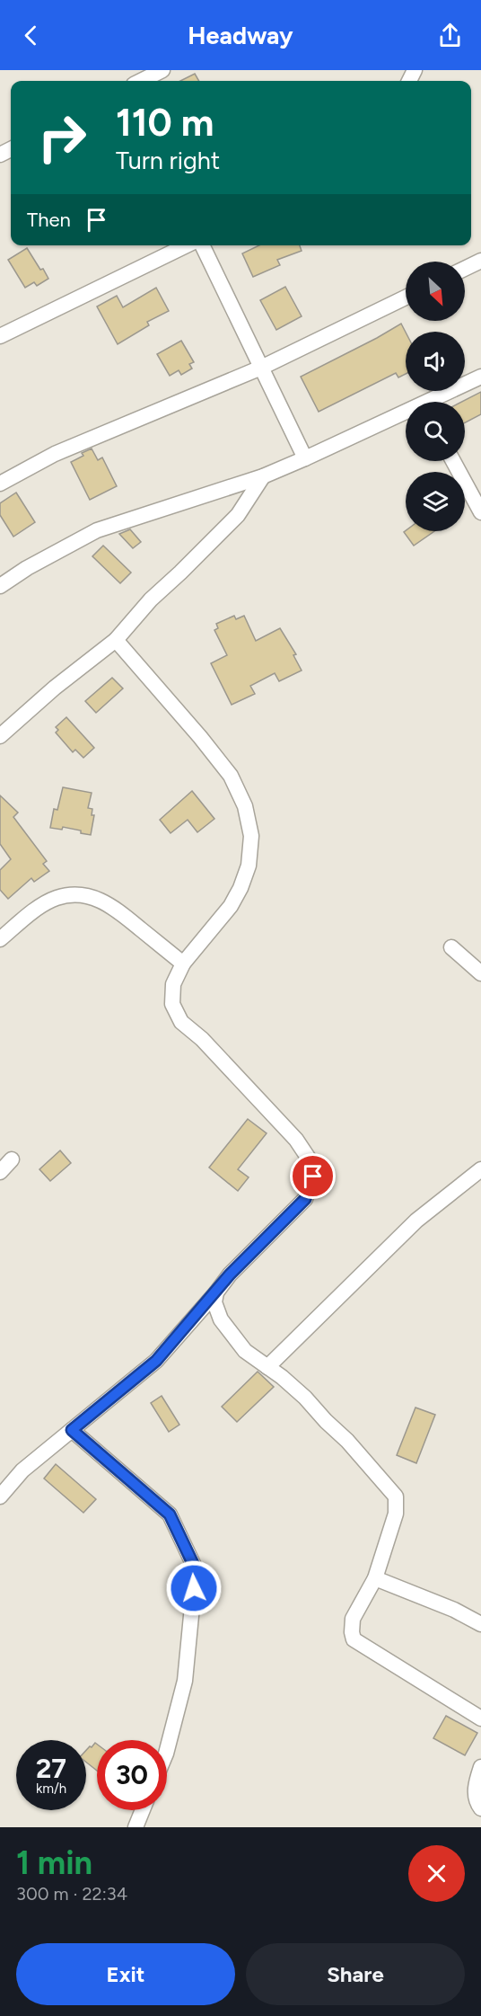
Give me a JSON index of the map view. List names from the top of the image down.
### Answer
{
  "north": "bottom right",
  "page": {
    "header": "Headway",
    "turn": ["110 m", "Turn right"],
    "then": "Then",
    "speed": "27 km/h",
    "limit": "30",
    "heading": ["1 min", "300 m · 22:34"],
    "buttons": ["Exit", "Share"]
  }
}
